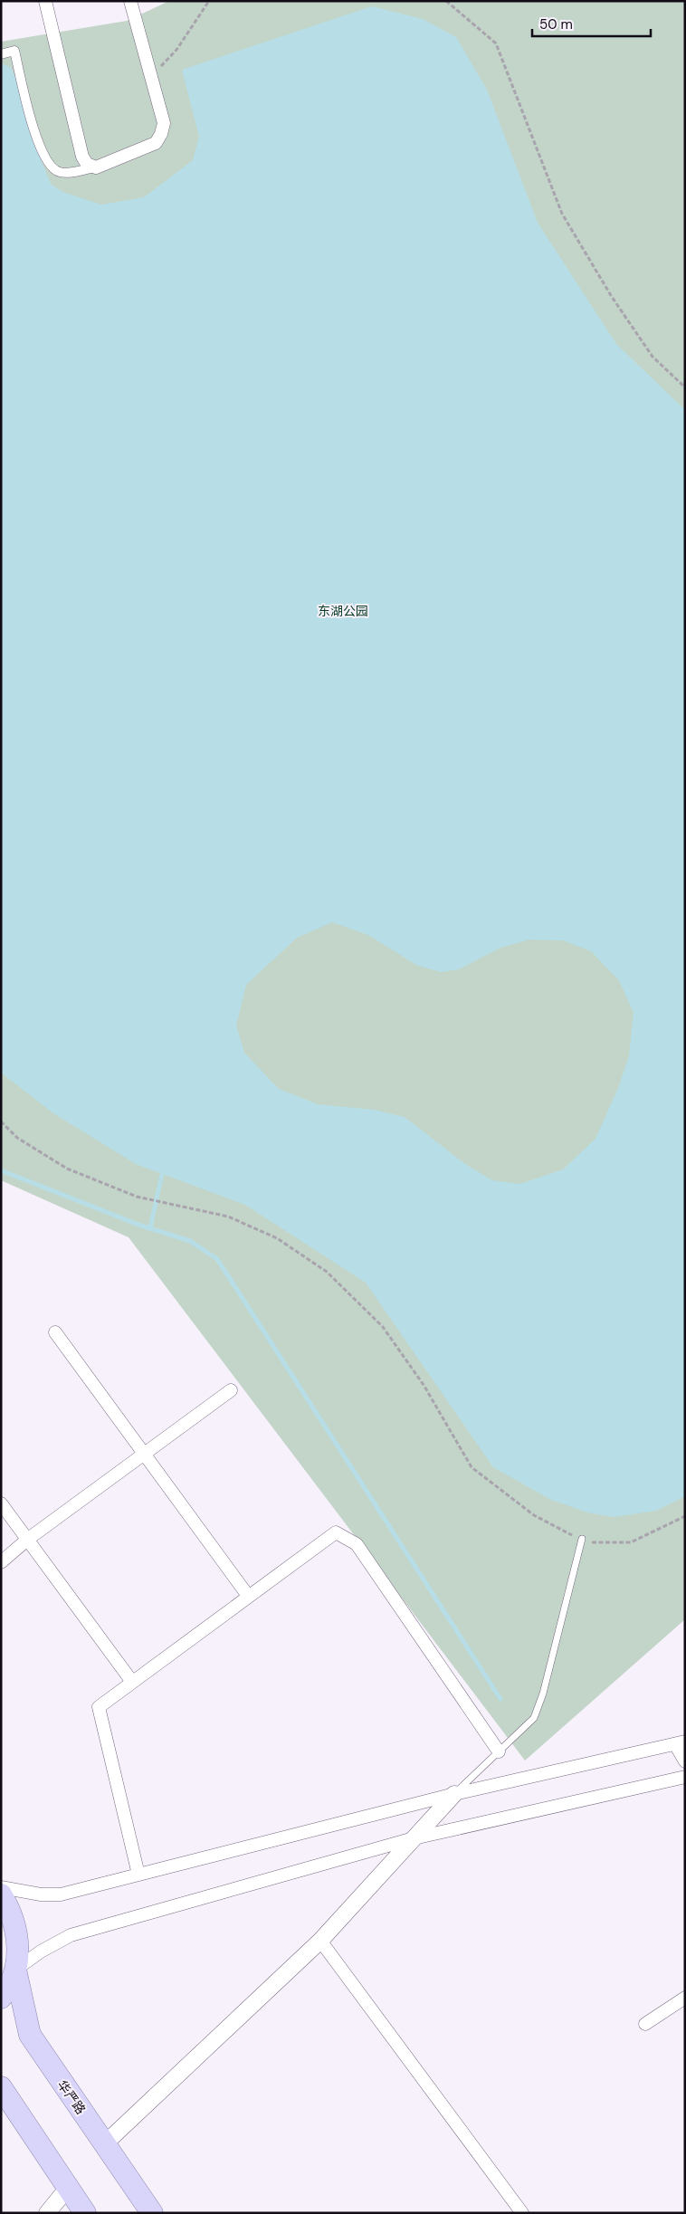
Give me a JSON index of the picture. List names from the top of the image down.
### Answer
{
  "streets": {
    "highway": ["华严路"]
  },
  "parks": ["东湖公园"],
  "scale_bar": "50 m"
}
